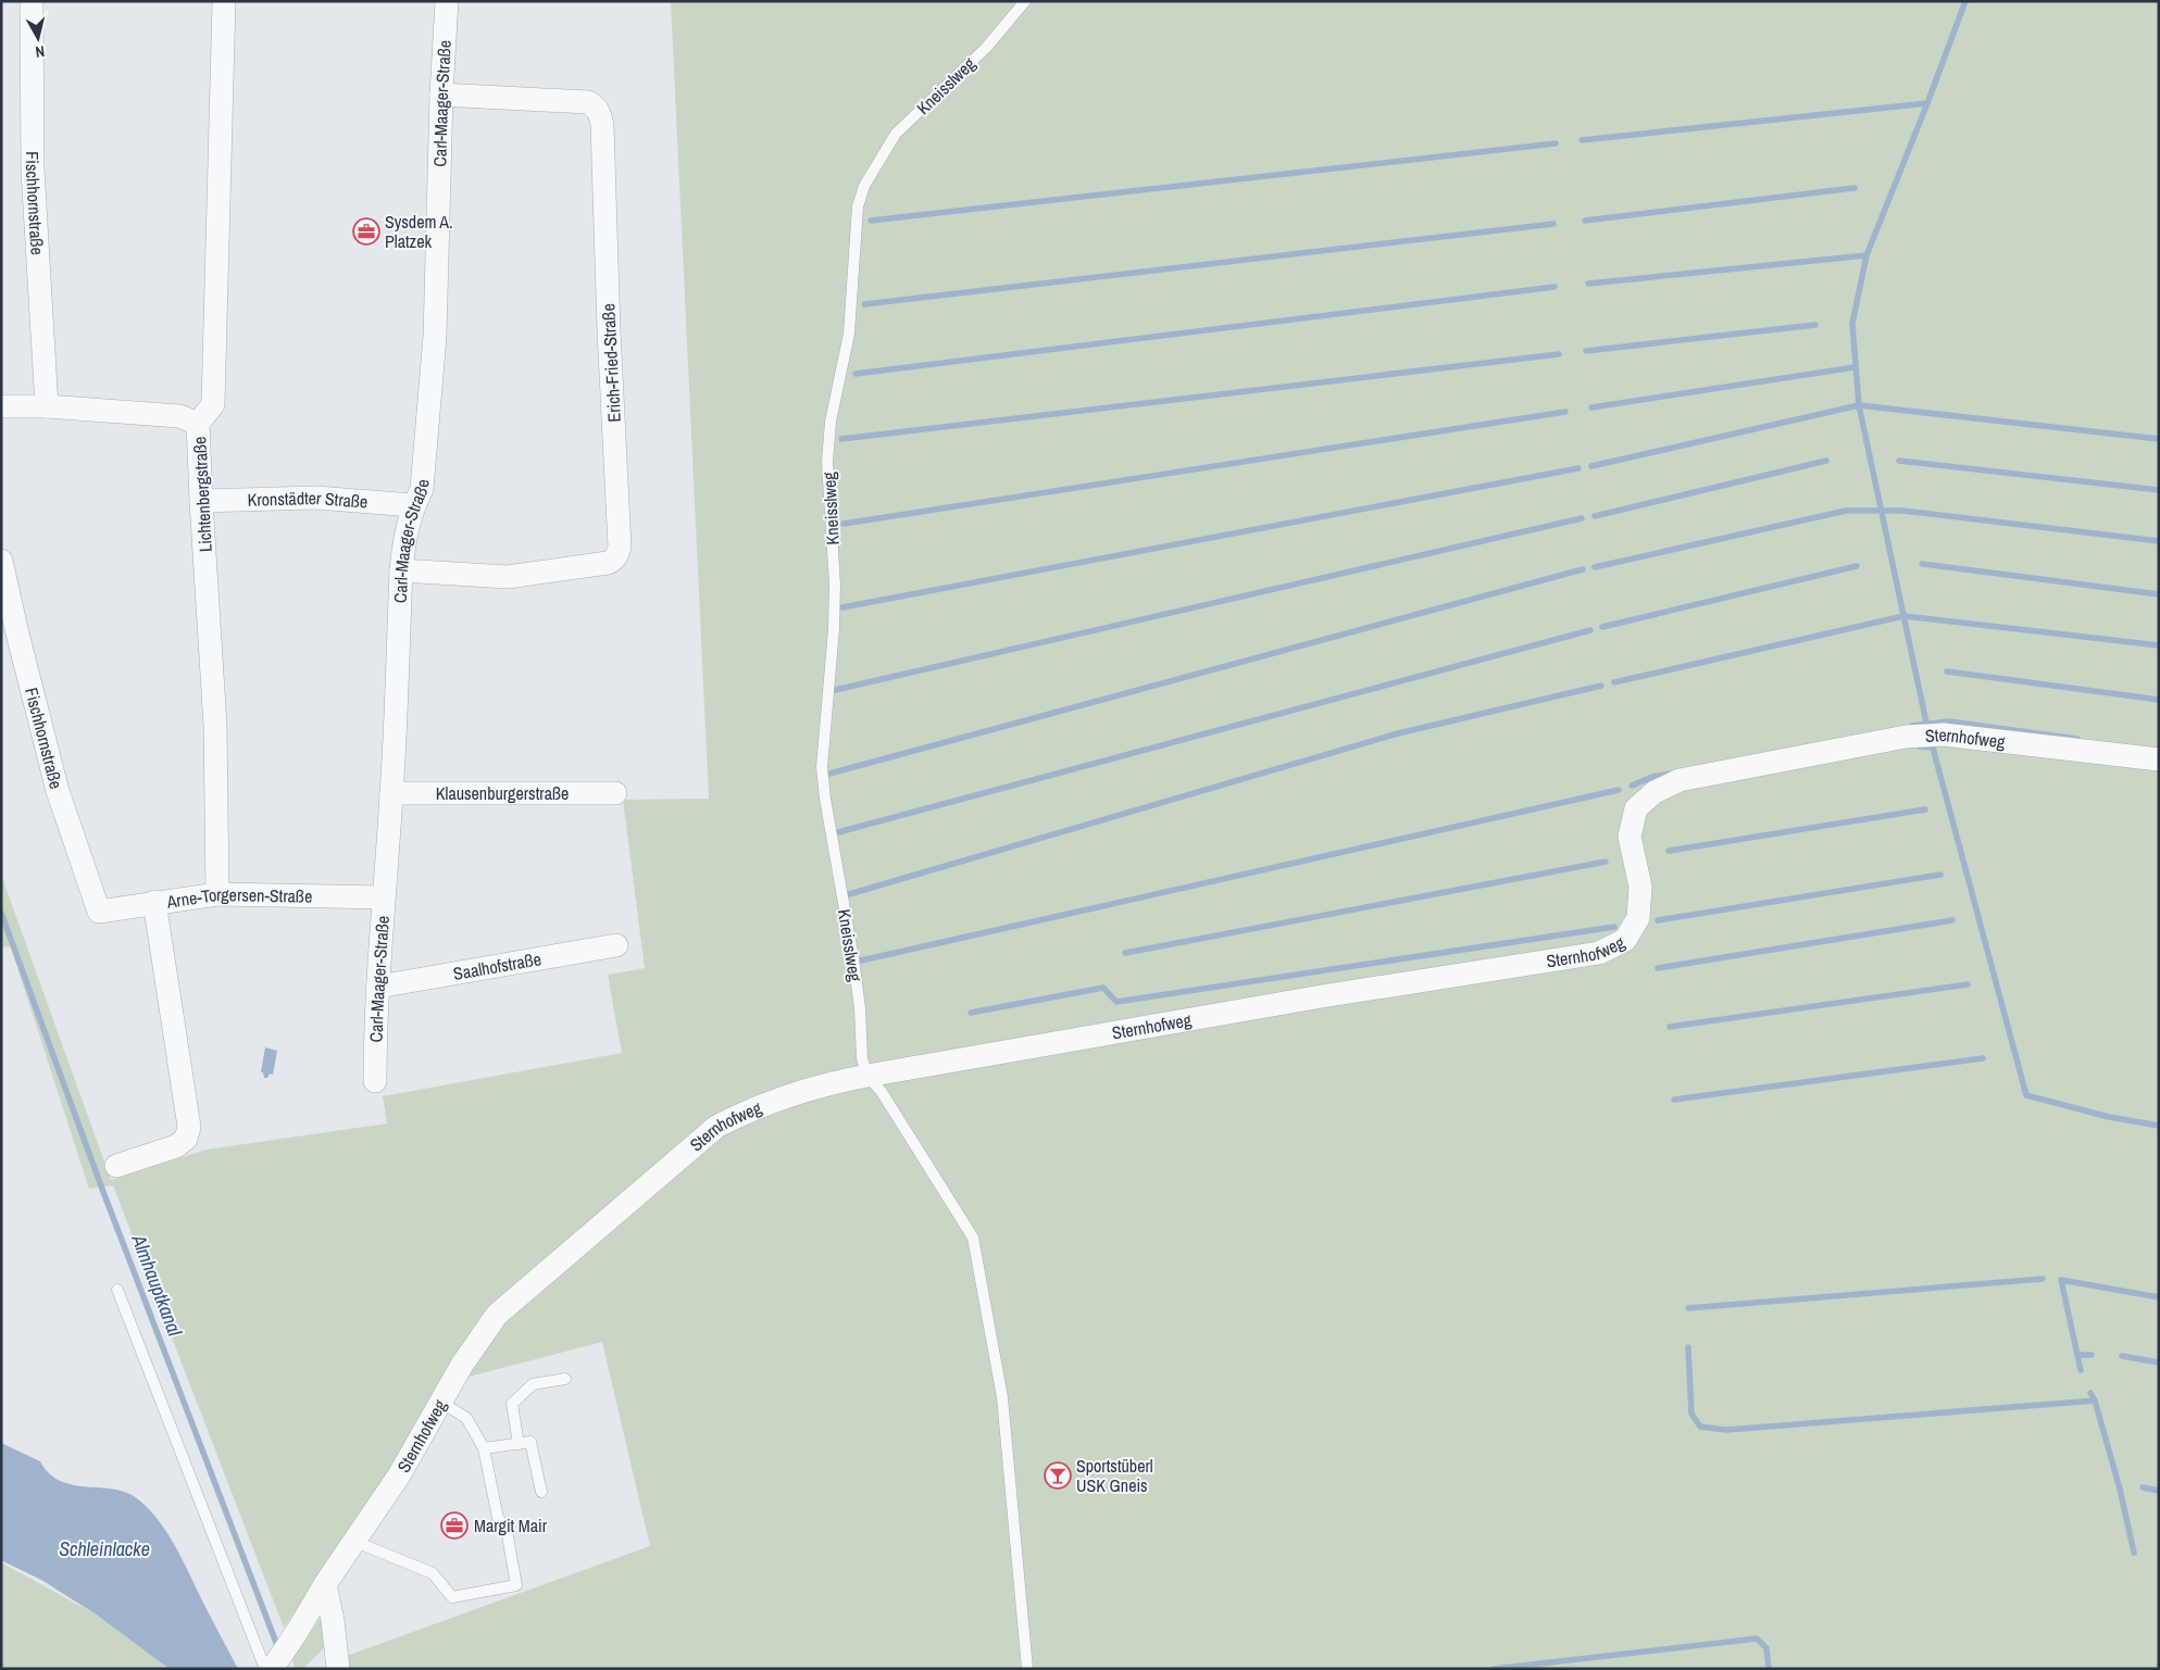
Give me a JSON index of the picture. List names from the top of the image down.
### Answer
{
  "streets": {
    "street": [
      "Carl-Maager-Straße",
      "Fischhornstraße",
      "Erich-Fried-Straße",
      "Lichtenbergstraße",
      "Kronstädter Straße",
      "Sternhofweg",
      "Klausenburgerstraße",
      "Arne-Torgersen-Straße",
      "Saalhofstraße"
    ],
    "lane": ["Kneisslweg"]
  },
  "crossings": [
    ["Kneisslweg", "Sternhofweg"],
    ["Carl-Maager-Straße", "Erich-Fried-Straße"],
    ["Carl-Maager-Straße", "Kronstädter Straße"],
    ["Carl-Maager-Straße", "Klausenburgerstraße"],
    ["Carl-Maager-Straße", "Arne-Torgersen-Straße"],
    ["Carl-Maager-Straße", "Saalhofstraße"],
    ["Fischhornstraße", "Arne-Torgersen-Straße"],
    ["Lichtenbergstraße", "Kronstädter Straße"],
    ["Lichtenbergstraße", "Arne-Torgersen-Straße"]
  ],
  "water": ["Almhauptkanal", "Schleinlacke"],
  "places": {
    "office": ["Sysdem A. Platzek", "Margit Mair"],
    "bar": ["Sportstüberl USK Gneis"]
  },
  "north": "bottom"
}
